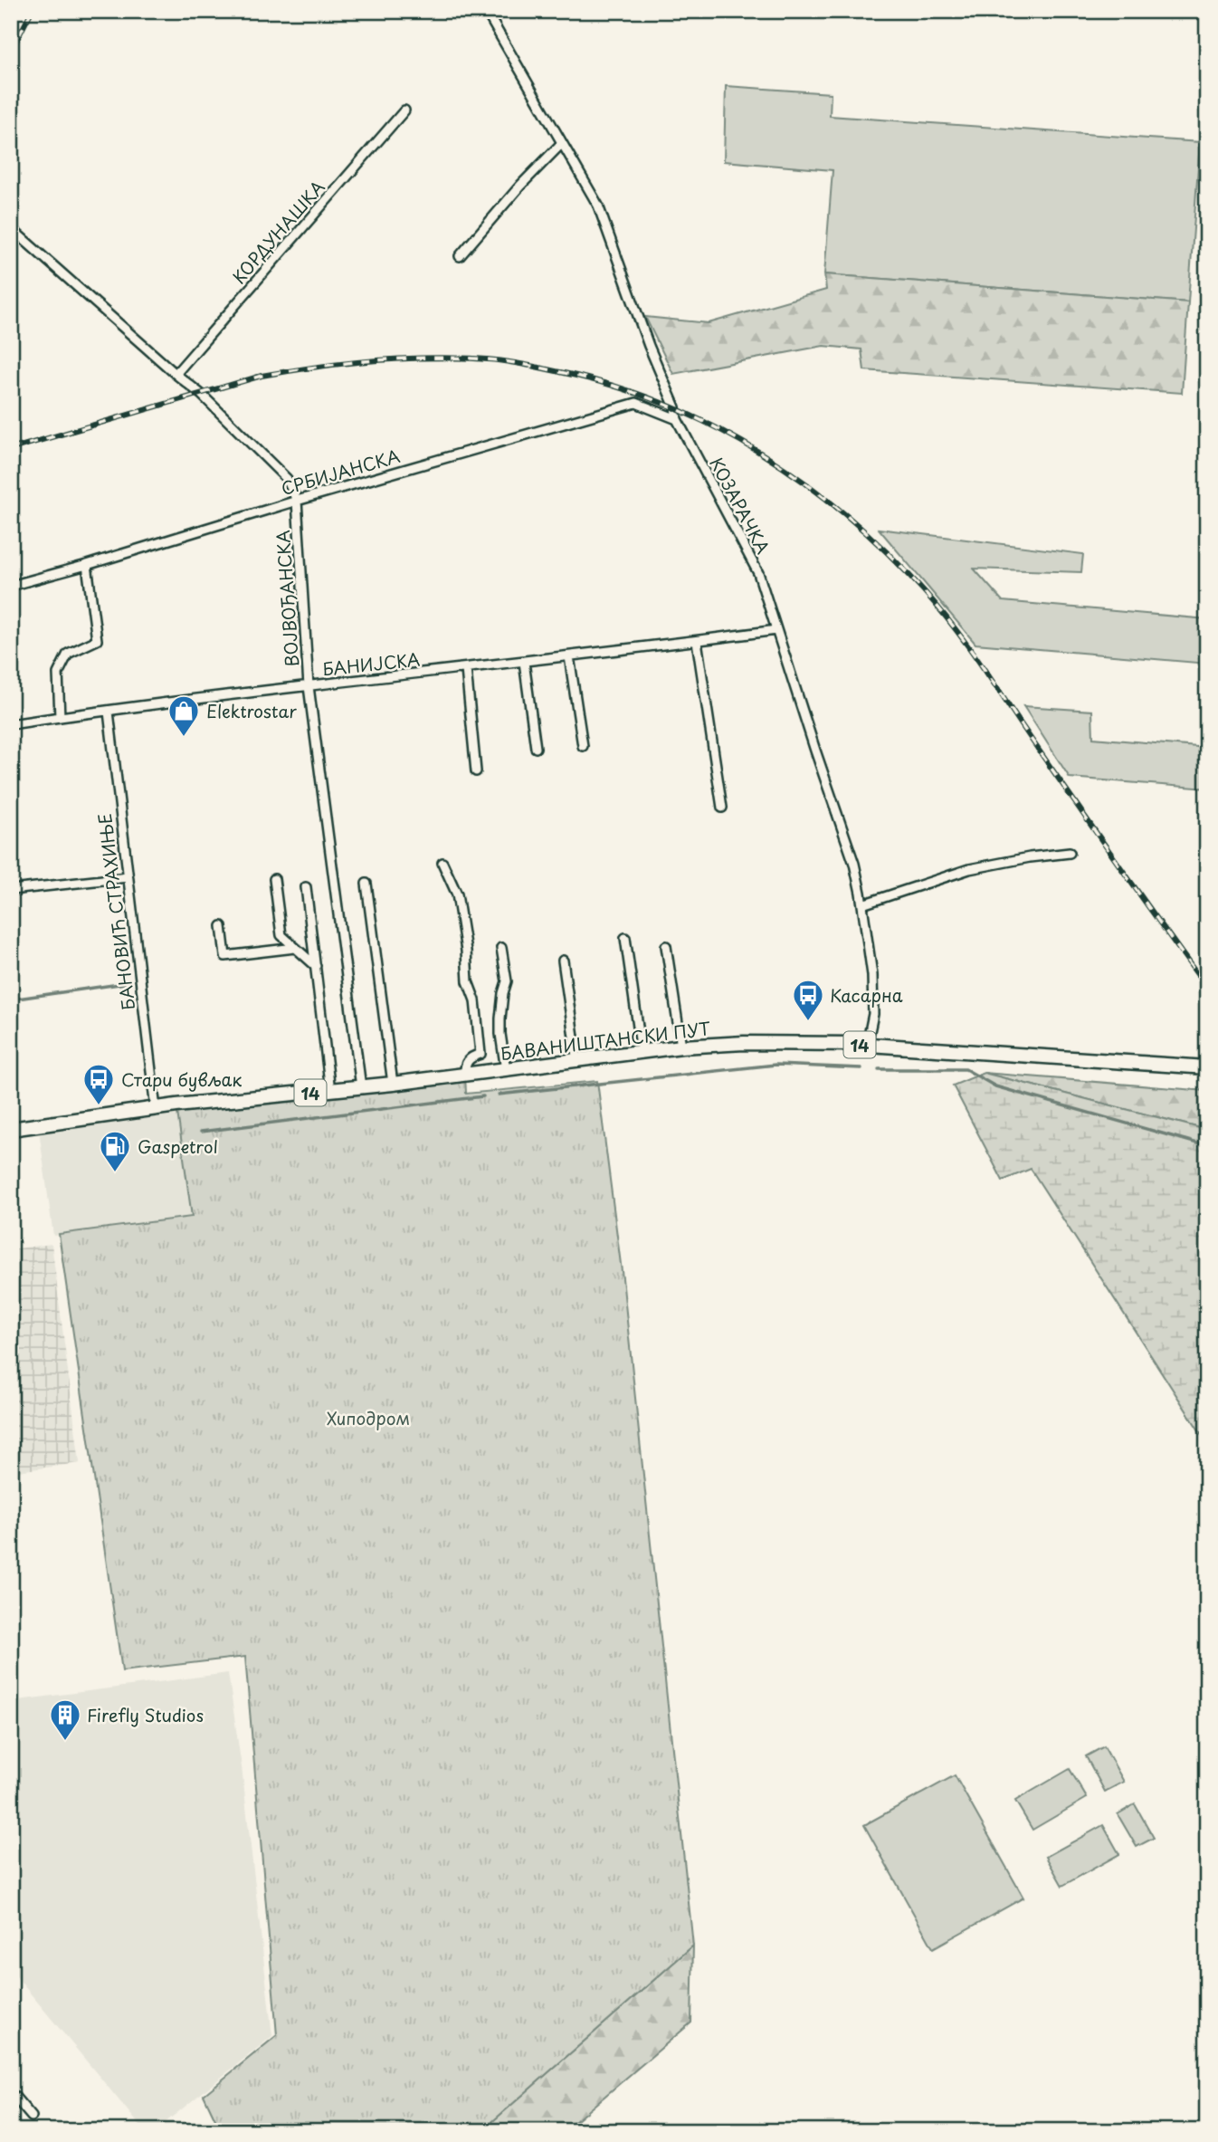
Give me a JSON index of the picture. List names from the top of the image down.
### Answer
{
  "streets": {
    "main road": ["БАВАНИШТАНСКИ ПУТ", "14"],
    "street": [
      "КОРДУНАШКА",
      "СРБИЈАНСКА",
      "КОЗАРАЧКА",
      "ВОЈВОЂАНСКА",
      "БАНИЈСКА",
      "БАНОВИЋ СТРАХИЊЕ"
    ]
  },
  "crossings": [
    ["КОРДУНАШКА", "ВОЈВОЂАНСКА"],
    ["СРБИЈАНСКА", "КОЗАРАЧКА"],
    ["СРБИЈАНСКА", "ВОЈВОЂАНСКА"],
    ["КОЗАРАЧКА", "БАНИЈСКА"],
    ["КОЗАРАЧКА", "БАВАНИШТАНСКИ ПУТ"],
    ["ВОЈВОЂАНСКА", "БАНИЈСКА"],
    ["ВОЈВОЂАНСКА", "БАВАНИШТАНСКИ ПУТ"],
    ["БАНИЈСКА", "БАНОВИЋ СТРАХИЊЕ"],
    ["БАНОВИЋ СТРАХИЊЕ", "БАВАНИШТАНСКИ ПУТ"]
  ],
  "parks": ["Хиподром"],
  "places": {
    "shop": ["Elektrostar"],
    "bus stop": ["Касарна", "Стари бувљак"],
    "fuel station": ["Gaspetrol"],
    "building": ["Firefly Studios"]
  }
}
